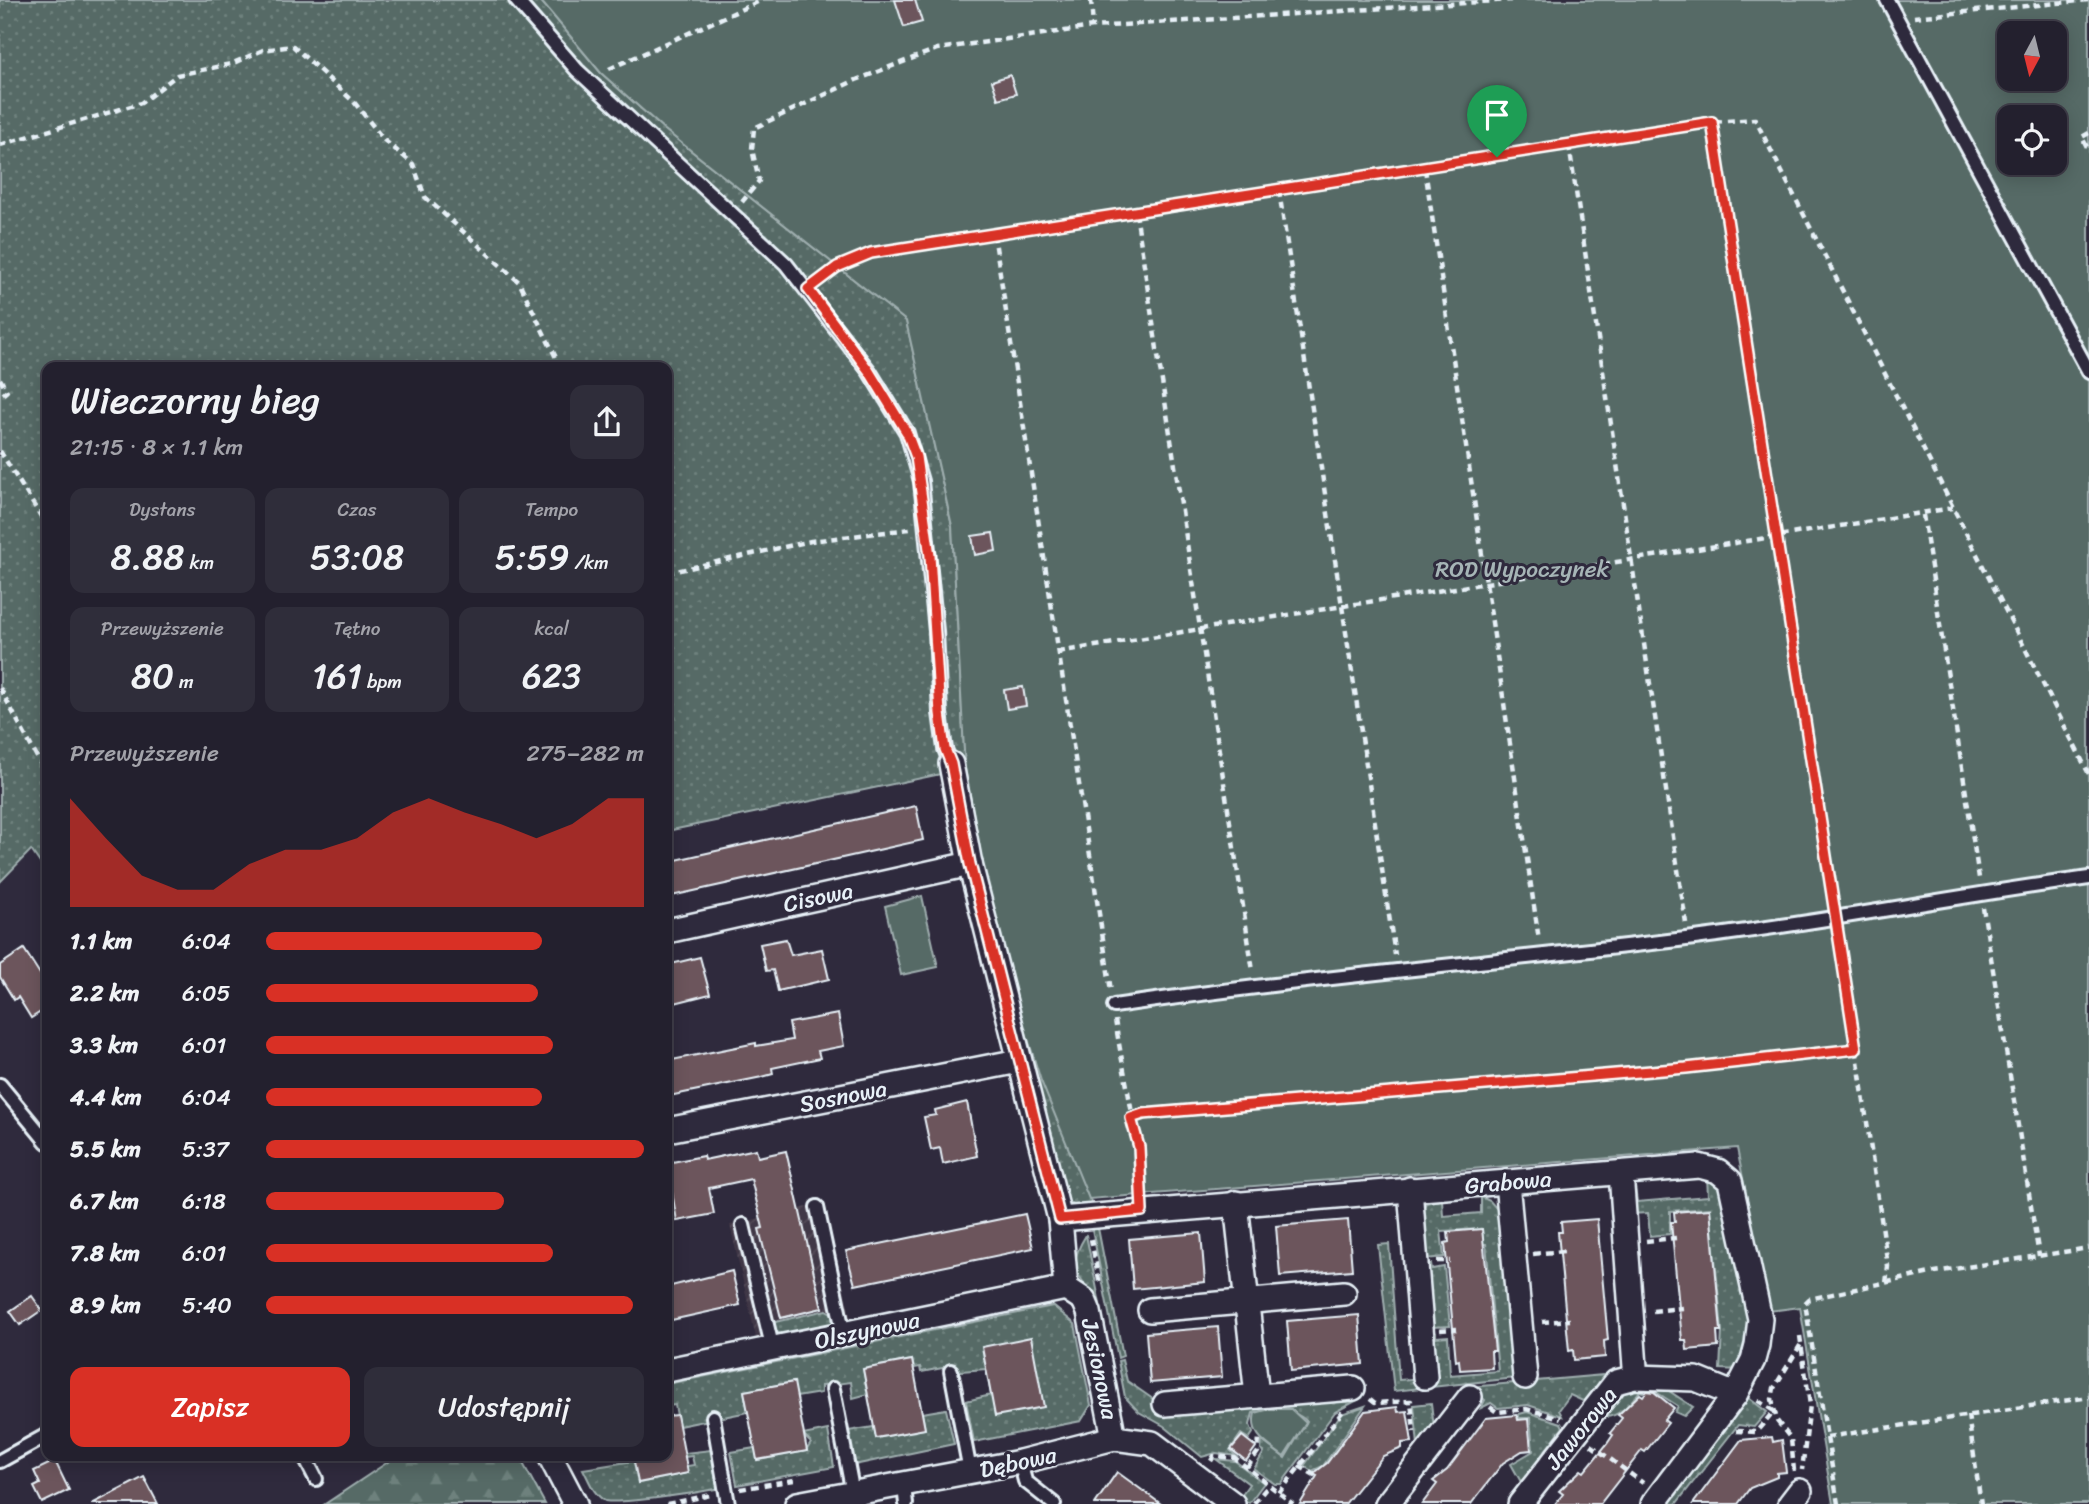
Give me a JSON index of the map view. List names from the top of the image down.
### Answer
{
  "streets": {
    "street": [
      "Cisowa",
      "Sosnowa",
      "Grabowa",
      "Olszynowa",
      "Jesionowa",
      "Jaworowa",
      "Dębowa"
    ]
  },
  "crossings": [
    ["Grabowa", "Jaworowa"],
    ["Olszynowa", "Jesionowa"],
    ["Jesionowa", "Dębowa"]
  ],
  "parks": ["ROD Wypoczynek"],
  "north": "bottom",
  "page": {
    "heading": ["Wieczorny bieg", "21:15 · 8 × 1.1 km"],
    "stats": [
      ["Dystans", "8.88 km"],
      ["Czas", "53:08"],
      ["Tempo", "5:59 /km"],
      ["Przewyższenie", "80 m"],
      ["Tętno", "161 bpm"],
      ["kcal", "623"]
    ],
    "chart": ["Przewyższenie", "275–282 m"],
    "list": [
      {
        "name": "1.1 km",
        "note": "6:04"
      },
      {
        "name": "2.2 km",
        "note": "6:05"
      },
      {
        "name": "3.3 km",
        "note": "6:01"
      },
      {
        "name": "4.4 km",
        "note": "6:04"
      },
      {
        "name": "5.5 km",
        "note": "5:37"
      },
      {
        "name": "6.7 km",
        "note": "6:18"
      },
      {
        "name": "7.8 km",
        "note": "6:01"
      },
      {
        "name": "8.9 km",
        "note": "5:40"
      }
    ],
    "buttons": ["Zapisz", "Udostępnij"]
  }
}
